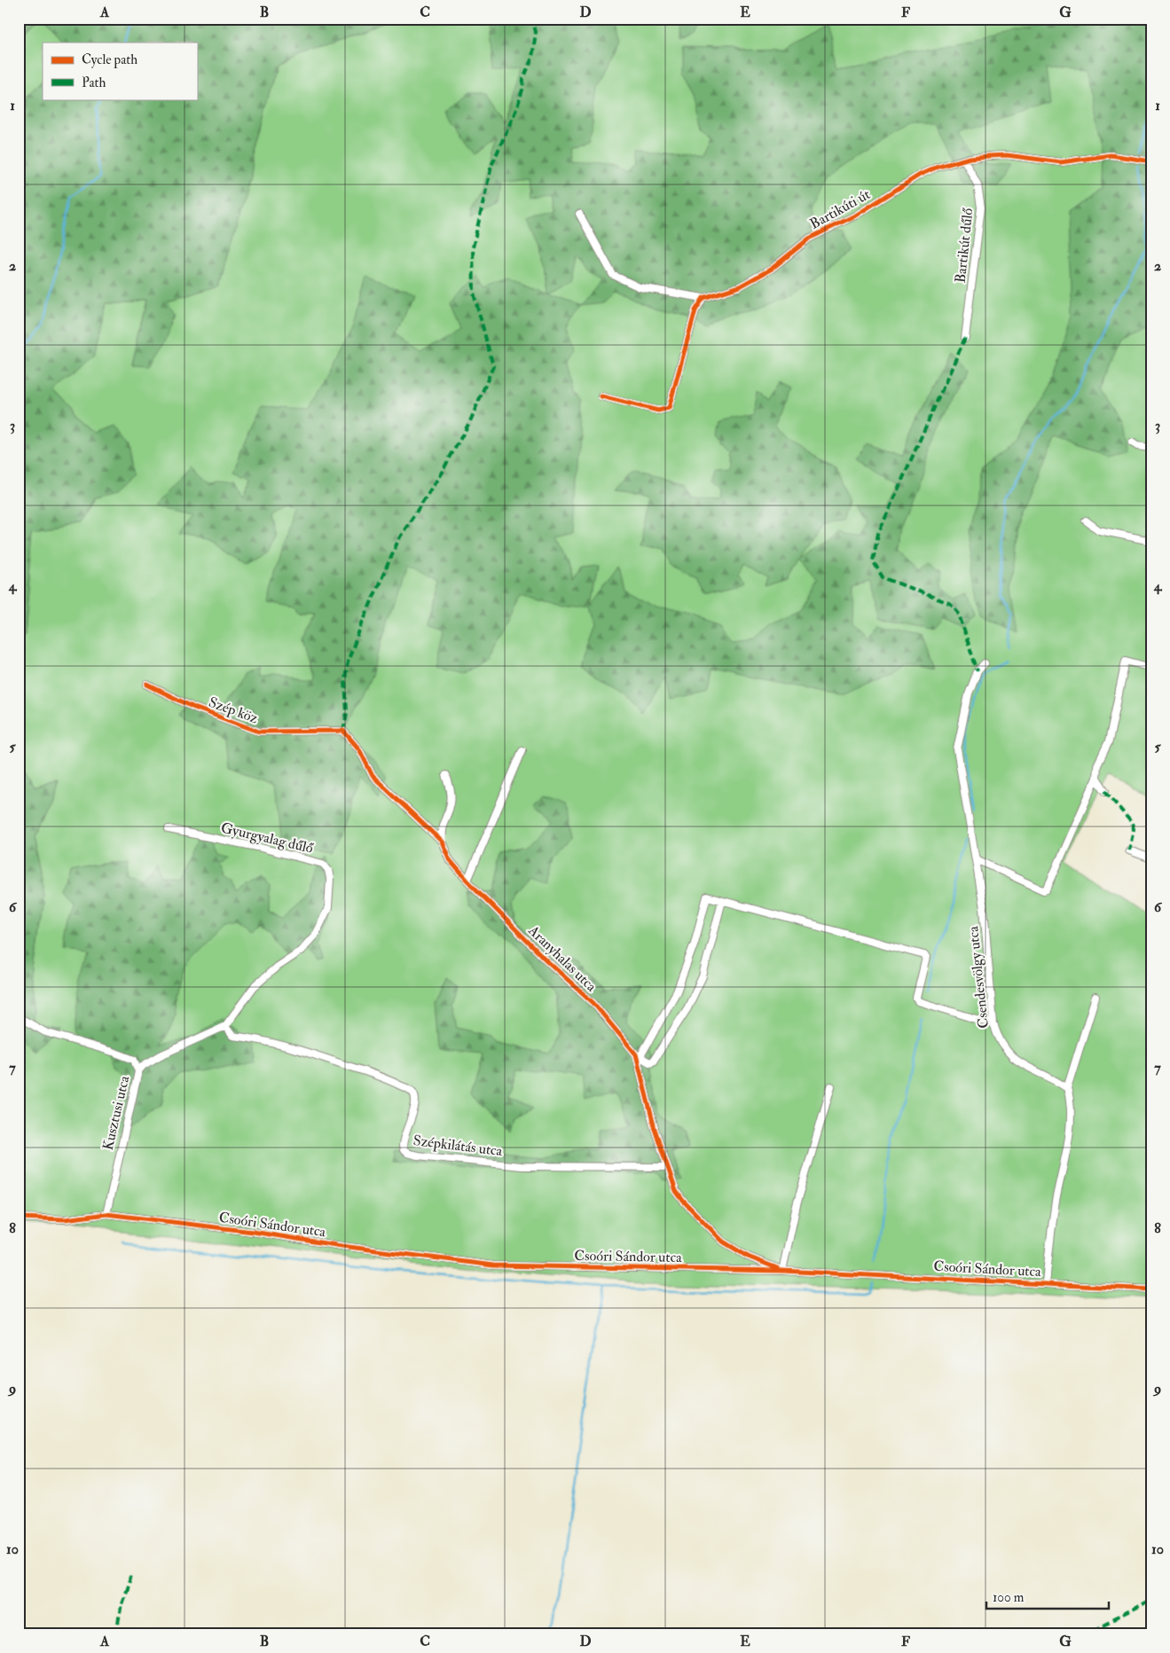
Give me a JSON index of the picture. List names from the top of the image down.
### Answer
{
  "streets": {
    "street": [
      "Bartikúti út",
      "Bartikút dűlő",
      "Szép köz",
      "Gyurgyalag dűlő",
      "Aranyhalas utca",
      "Csendesvölgy utca",
      "Kusztusi utca",
      "Szépkilátás utca",
      "Csoóri Sándor utca"
    ]
  },
  "crossings": [
    ["Bartikúti út", "Bartikút dűlő"],
    ["Szép köz", "Aranyhalas utca"],
    ["Gyurgyalag dűlő", "Kusztusi utca"],
    ["Gyurgyalag dűlő", "Szépkilátás utca"],
    ["Aranyhalas utca", "Szépkilátás utca"],
    ["Aranyhalas utca", "Csoóri Sándor utca"],
    ["Kusztusi utca", "Csoóri Sándor utca"]
  ],
  "legend": ["Cycle path", "Path"],
  "scale_bar": "100 m",
  "grid": {
    "columns": [
      "A",
      "B",
      "C",
      "D",
      "E",
      "F",
      "G"
    ],
    "rows": [
      "1",
      "2",
      "3",
      "4",
      "5",
      "6",
      "7",
      "8",
      "9",
      "10"
    ]
  }
}
